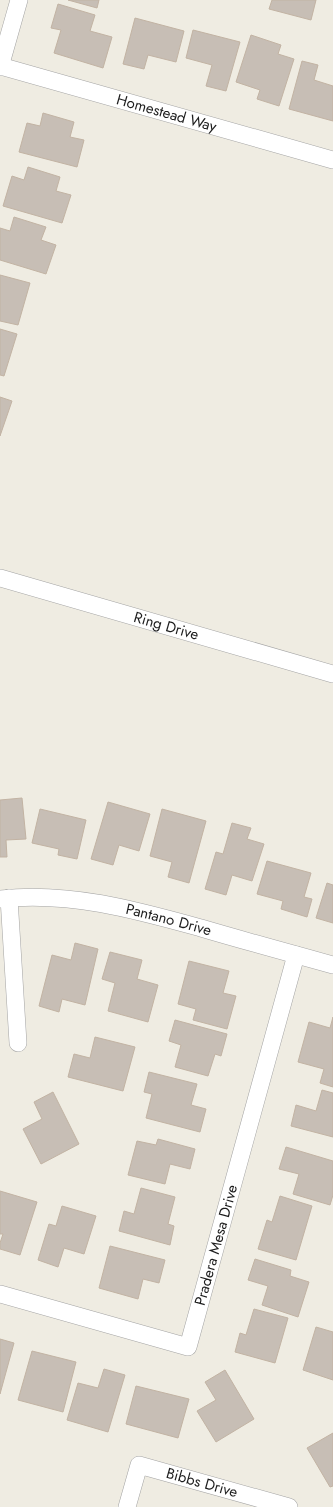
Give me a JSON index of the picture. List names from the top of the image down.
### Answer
{
  "streets": {
    "street": [
      "Homestead Way",
      "Ring Drive",
      "Pantano Drive",
      "Pradera Mesa Drive",
      "Bibbs Drive"
    ]
  },
  "crossings": [
    ["Pantano Drive", "Pradera Mesa Drive"]
  ]
}
